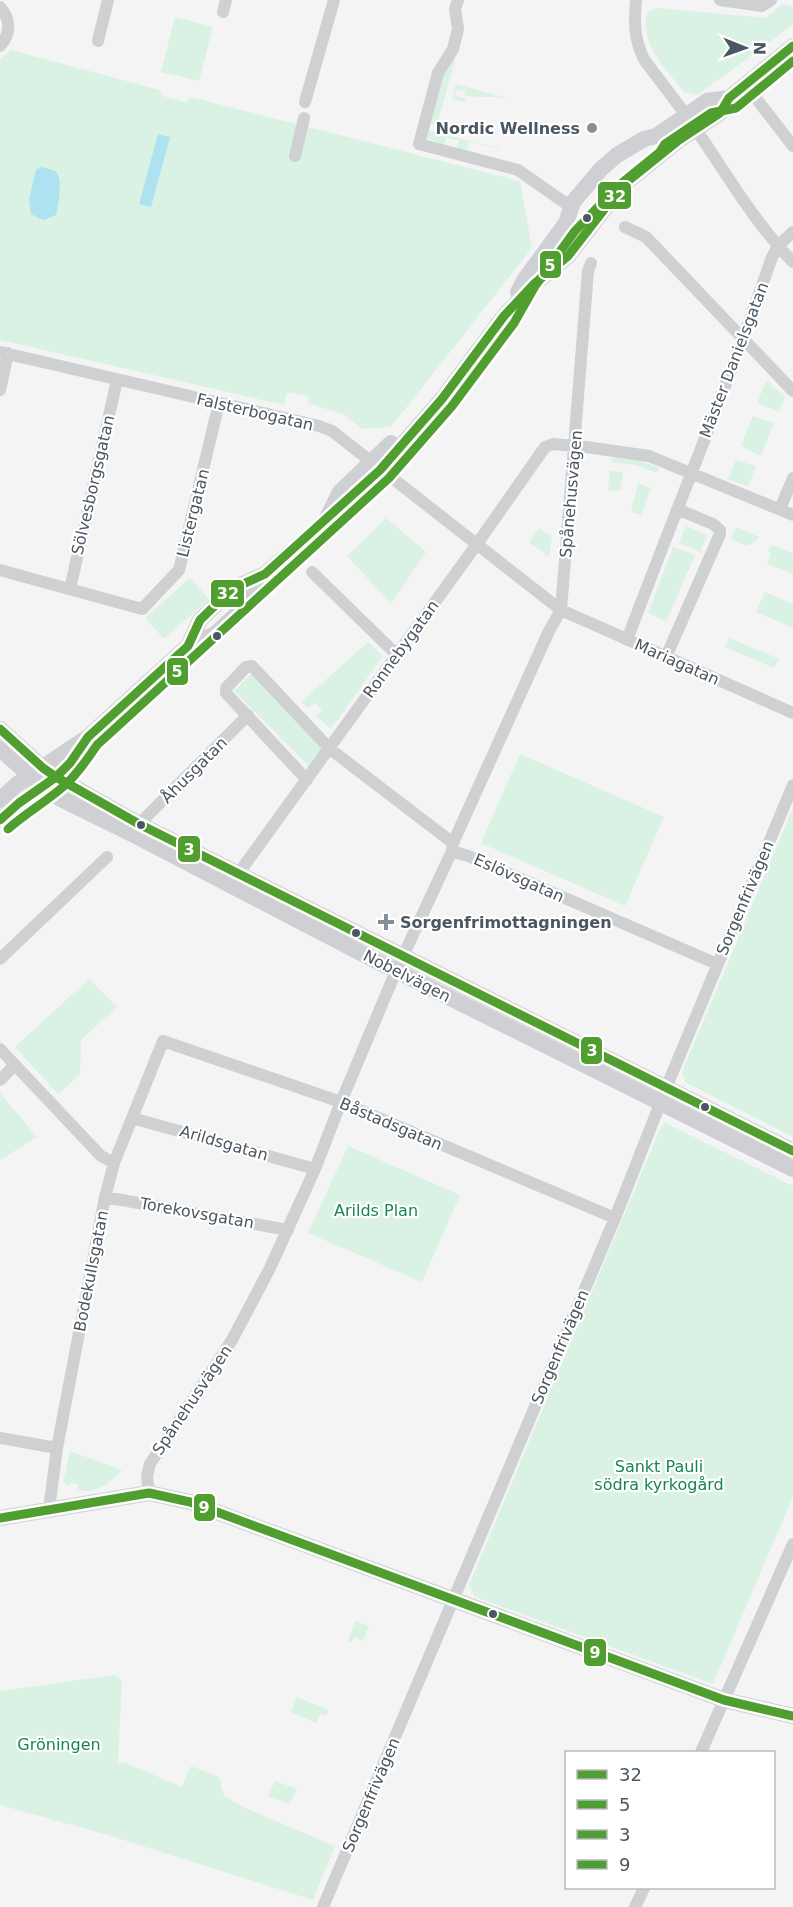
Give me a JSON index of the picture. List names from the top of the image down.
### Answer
{
  "streets": {
    "main road": ["Nobelvägen"],
    "street": [
      "Mäster Danielsgatan",
      "Falsterbogatan",
      "Sölvesborgsgatan",
      "Spånehusvägen",
      "Listergatan",
      "Ronnebygatan",
      "Mariagatan",
      "Åhusgatan",
      "Eslövsgatan",
      "Sorgenfrivägen",
      "Båstadsgatan",
      "Arildsgatan",
      "Torekovsgatan",
      "Bodekullsgatan"
    ]
  },
  "crossings": [
    ["Mäster Danielsgatan", "Mariagatan"],
    ["Falsterbogatan", "Sölvesborgsgatan"],
    ["Falsterbogatan", "Spånehusvägen"],
    ["Falsterbogatan", "Listergatan"],
    ["Falsterbogatan", "Ronnebygatan"],
    ["Falsterbogatan", "Mariagatan"],
    ["Sölvesborgsgatan", "Listergatan"],
    ["Spånehusvägen", "Ronnebygatan"],
    ["Spånehusvägen", "Mariagatan"],
    ["Spånehusvägen", "Eslövsgatan"],
    ["Spånehusvägen", "Nobelvägen"],
    ["Spånehusvägen", "Båstadsgatan"],
    ["Spånehusvägen", "Arildsgatan"],
    ["Spånehusvägen", "Torekovsgatan"],
    ["Ronnebygatan", "Eslövsgatan"],
    ["Ronnebygatan", "Nobelvägen"],
    ["Åhusgatan", "Eslövsgatan"],
    ["Åhusgatan", "Nobelvägen"],
    ["Eslövsgatan", "Sorgenfrivägen"],
    ["Sorgenfrivägen", "Nobelvägen"],
    ["Sorgenfrivägen", "Båstadsgatan"],
    ["Båstadsgatan", "Bodekullsgatan"],
    ["Arildsgatan", "Bodekullsgatan"],
    ["Torekovsgatan", "Bodekullsgatan"]
  ],
  "parks": ["Arilds Plan", "Sankt Pauli södra kyrkogård", "Gröningen"],
  "places": {
    "other": ["Nordic Wellness"],
    "health": ["Sorgenfrimottagningen"]
  },
  "lines": [
    "transit line 32",
    "transit line 5",
    "transit line 3",
    "transit line 9"
  ],
  "legend": [
    "32",
    "5",
    "3",
    "9"
  ],
  "north": "right"
}
